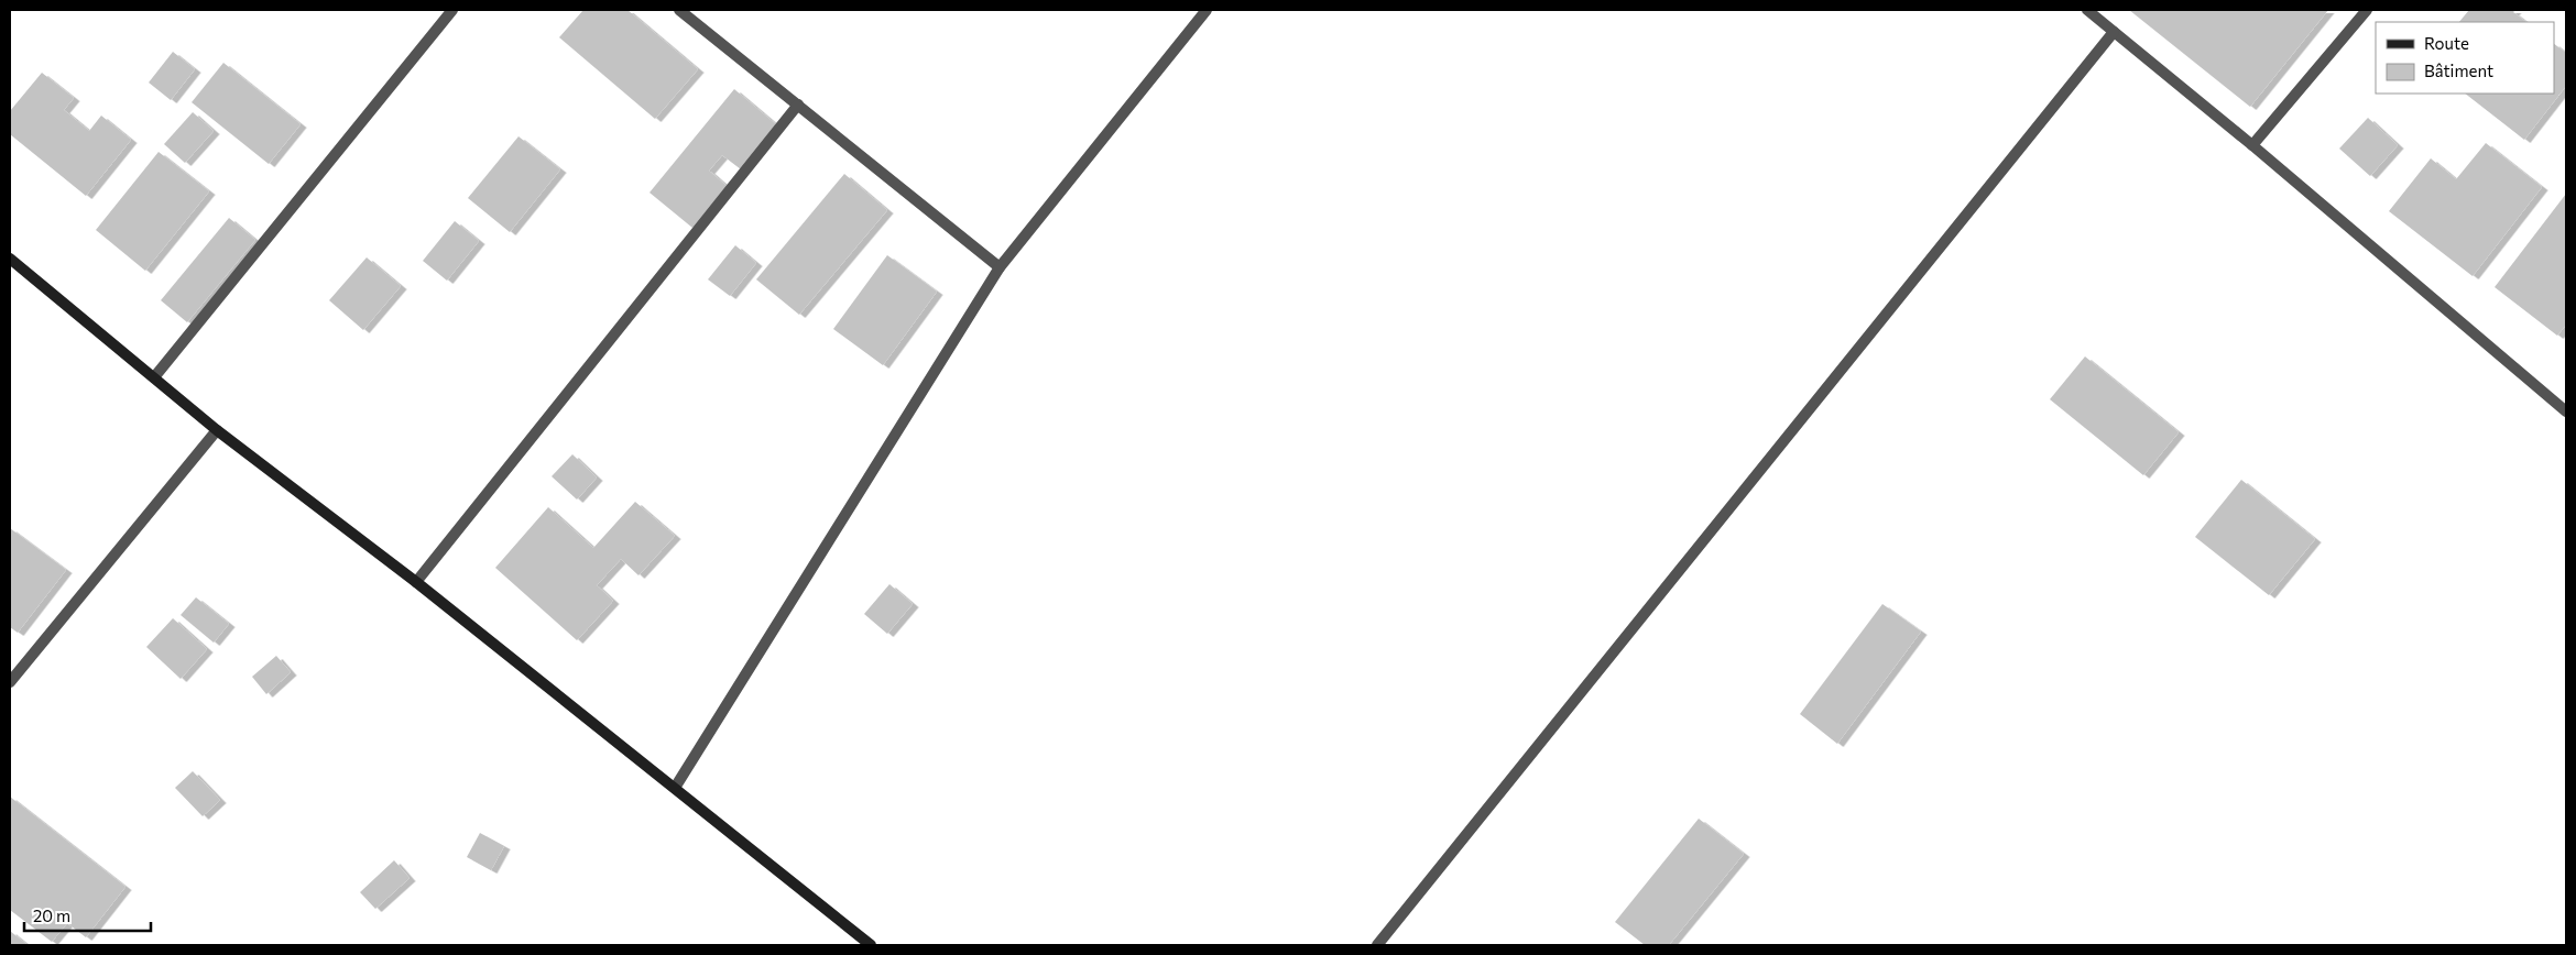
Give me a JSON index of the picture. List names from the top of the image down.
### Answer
{
  "legend": ["Route", "Bâtiment"],
  "scale_bar": "20 m"
}
